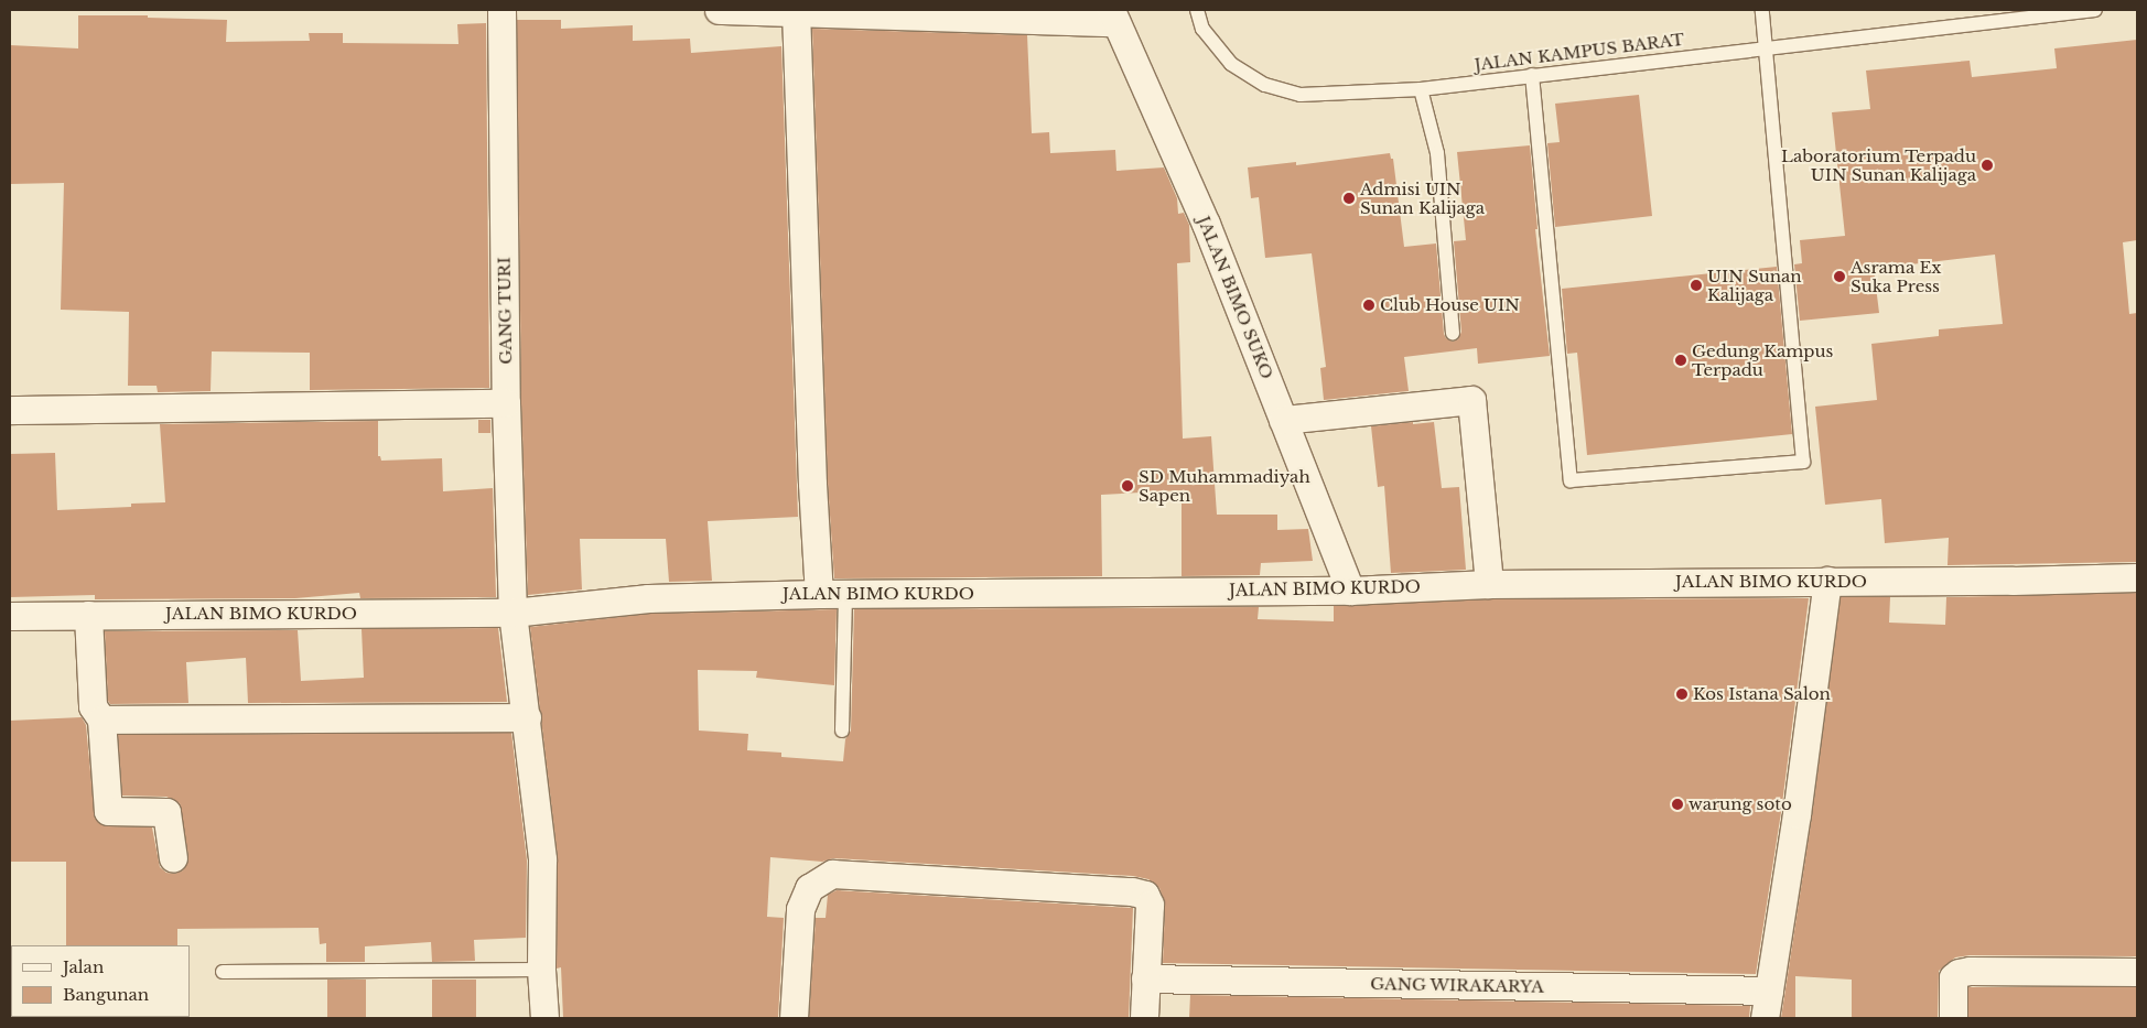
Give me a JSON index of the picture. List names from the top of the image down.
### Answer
{
  "streets": {
    "street": [
      "JALAN BIMO SUKO",
      "GANG TURI",
      "JALAN BIMO KURDO",
      "GANG WIRAKARYA"
    ],
    "lane": ["JALAN KAMPUS BARAT"]
  },
  "crossings": [
    ["JALAN BIMO SUKO", "JALAN BIMO KURDO"],
    ["GANG TURI", "JALAN BIMO KURDO"]
  ],
  "places": [
    "Laboratorium Terpadu UIN Sunan Kalijaga",
    "Admisi UIN Sunan Kalijaga",
    "Asrama Ex Suka Press",
    "UIN Sunan Kalijaga",
    "Club House UIN",
    "Gedung Kampus Terpadu",
    "SD Muhammadiyah Sapen",
    "Kos Istana Salon",
    "warung soto"
  ],
  "legend": ["Jalan", "Bangunan"]
}
